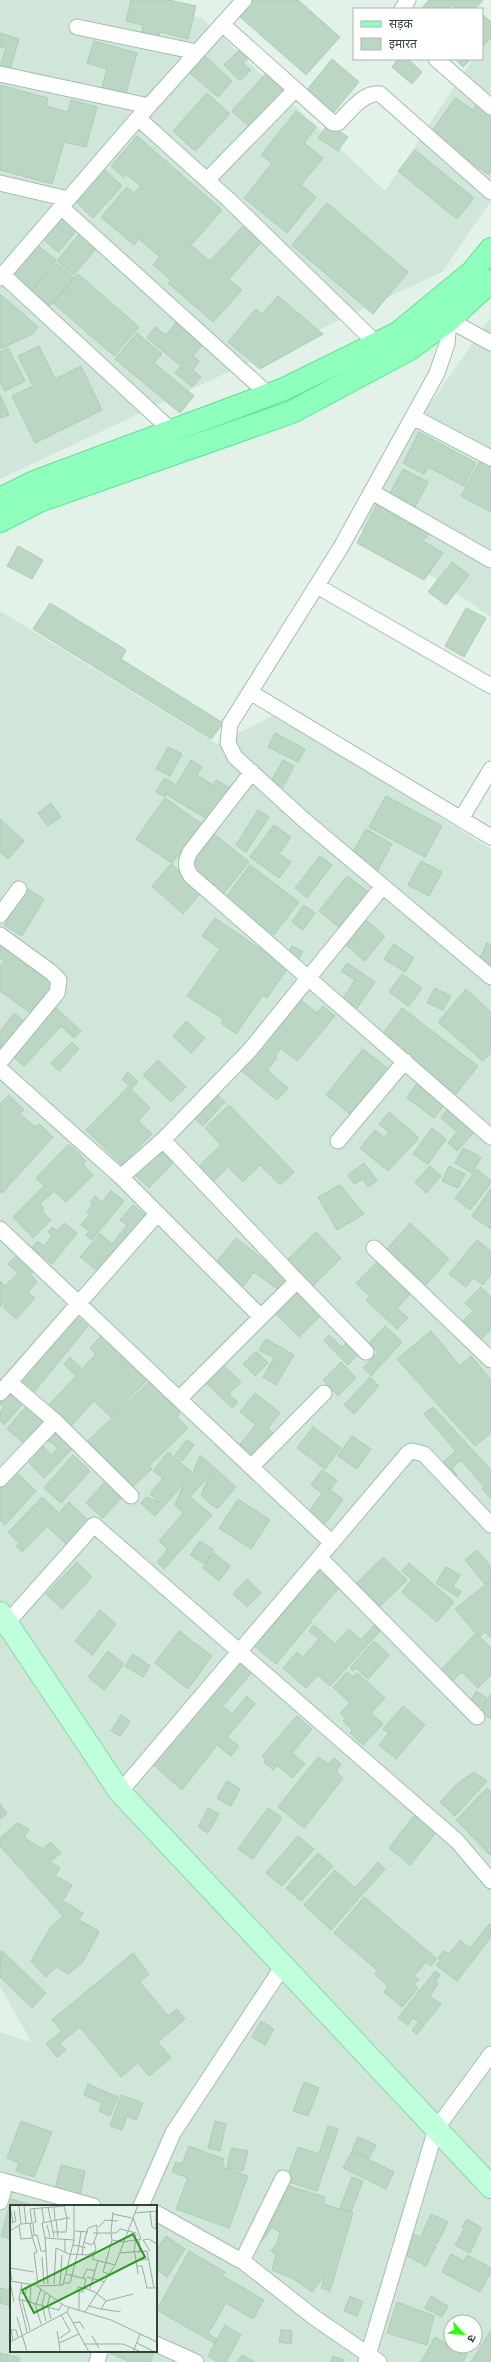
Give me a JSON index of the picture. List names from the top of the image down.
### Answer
{
  "legend": ["सड़क", "इमारत"],
  "north": "bottom right"
}
